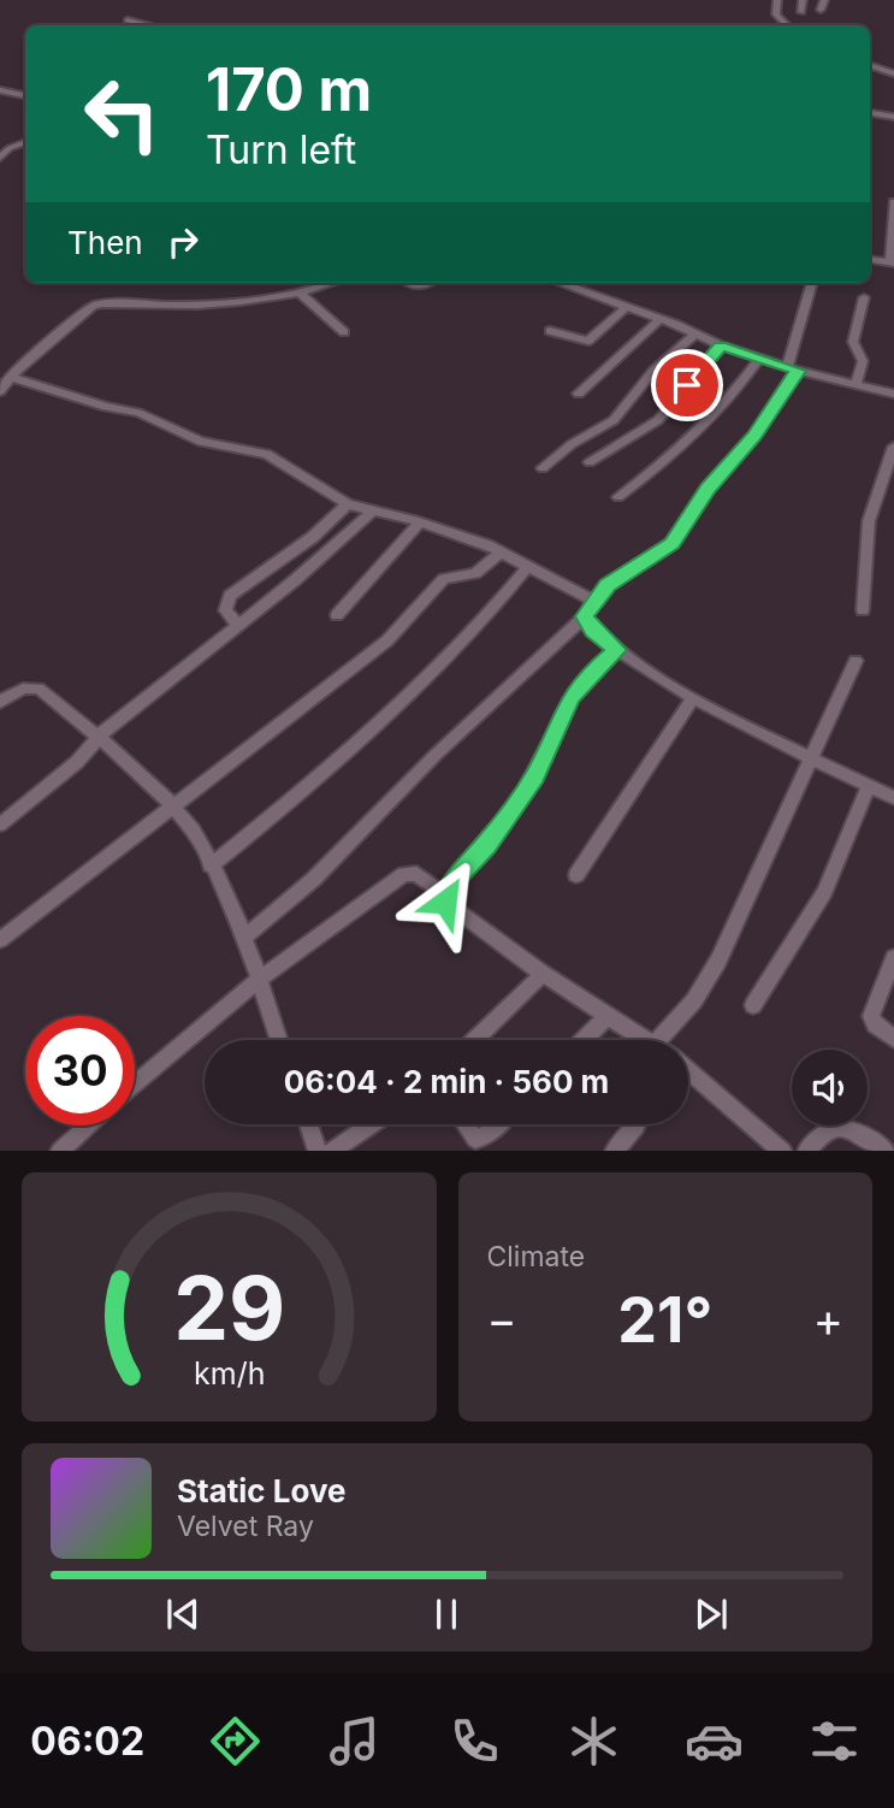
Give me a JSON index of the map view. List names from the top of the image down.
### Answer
{
  "page": {
    "turn": ["170 m", "Turn left"],
    "then": "Then",
    "limit": "30",
    "trip": "06:04 · 2 min · 560 m",
    "tile": "Climate",
    "heat": ["−", "21°", "+"],
    "song": ["Static Love", "Velvet Ray"],
    "tabs": "06:02",
    "gauge": ["29", "km/h"]
  }
}
